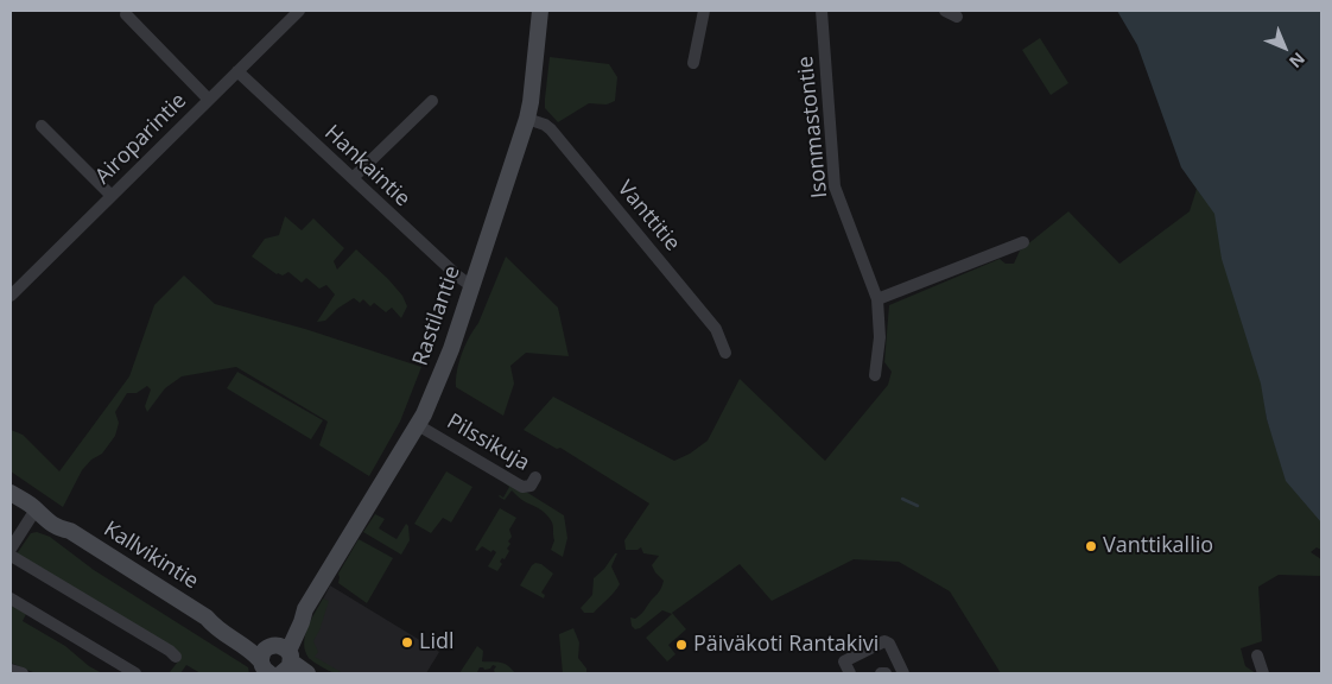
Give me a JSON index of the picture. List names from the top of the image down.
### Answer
{
  "streets": {
    "street": [
      "Isonmastontie",
      "Airoparintie",
      "Hankaintie",
      "Vanttitie",
      "Rastilantie",
      "Pilssikuja",
      "Kallvikintie"
    ]
  },
  "crossings": [
    ["Airoparintie", "Hankaintie"],
    ["Hankaintie", "Rastilantie"],
    ["Vanttitie", "Rastilantie"],
    ["Rastilantie", "Pilssikuja"],
    ["Rastilantie", "Kallvikintie"]
  ],
  "places": ["Vanttikallio", "Lidl", "Päiväkoti Rantakivi"],
  "north": "bottom right"
}
